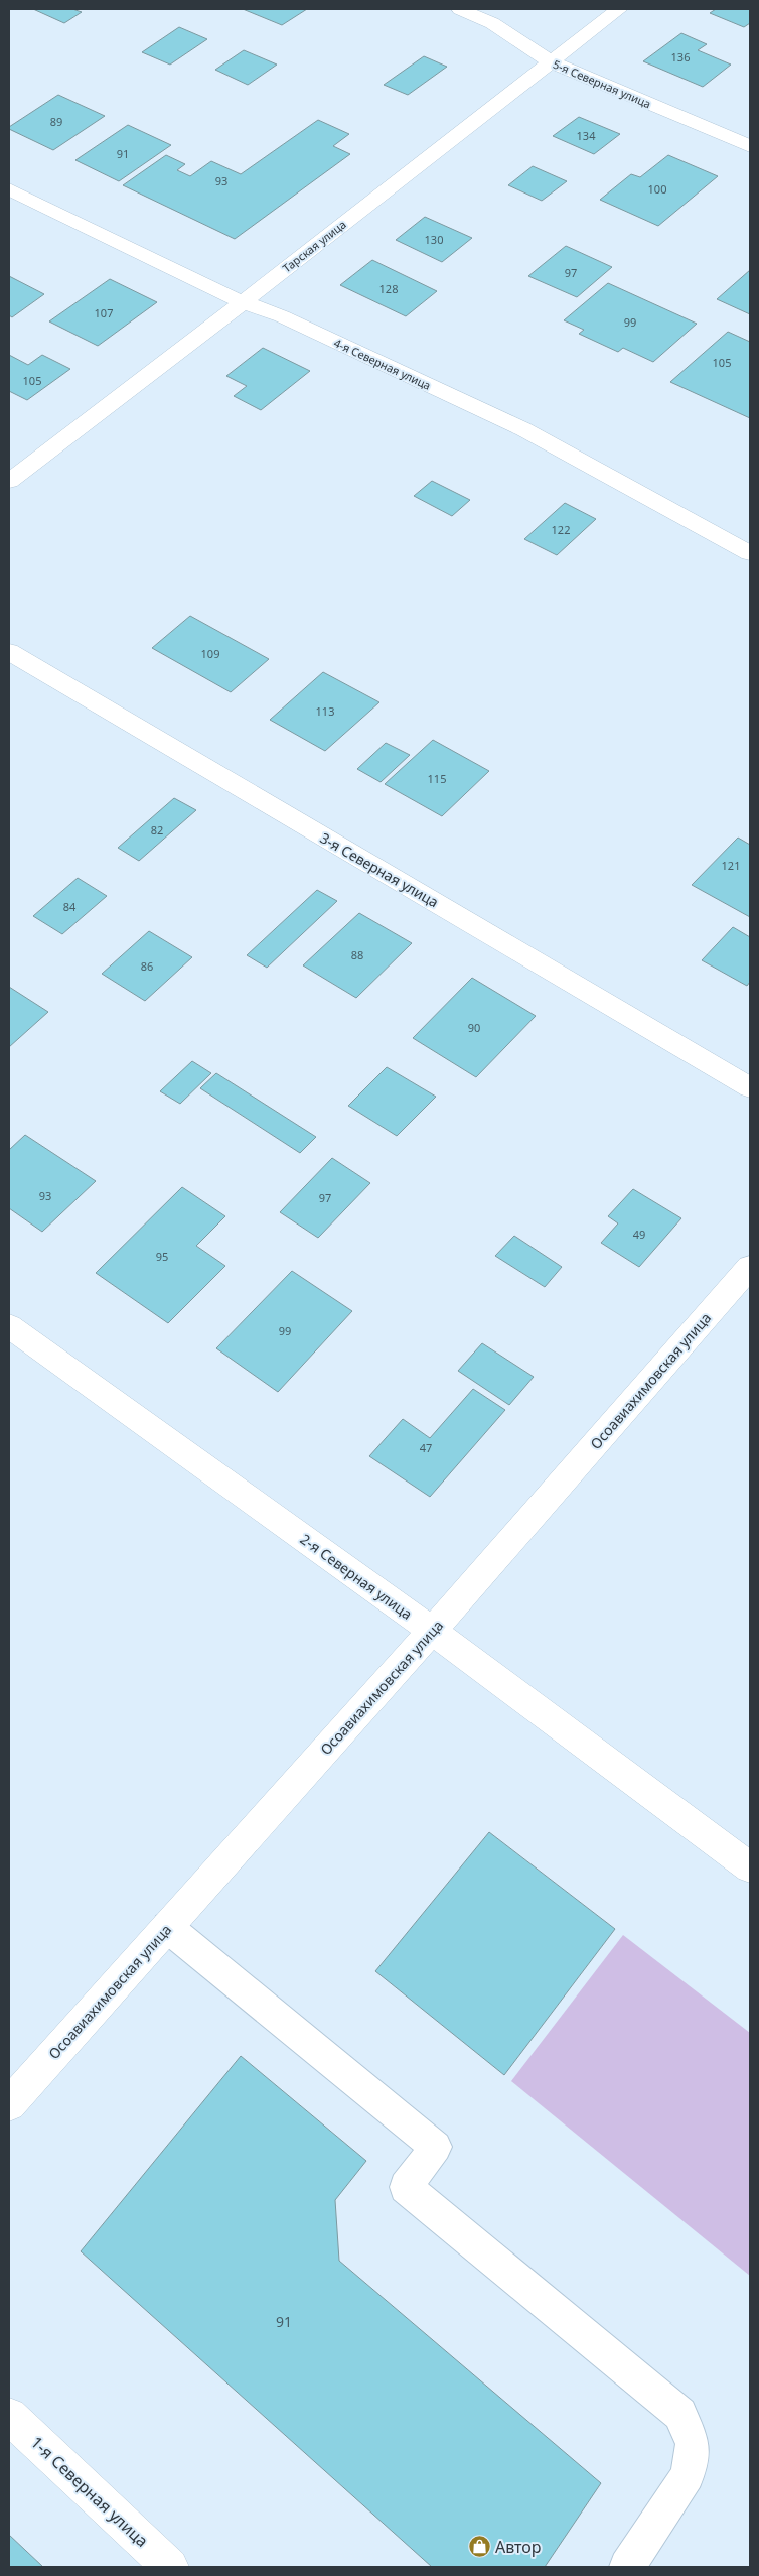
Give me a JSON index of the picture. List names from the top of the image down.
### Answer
{
  "streets": {
    "street": [
      "5-я Северная улица",
      "Тарская улица",
      "4-я Северная улица",
      "3-я Северная улица",
      "Осоавиахимовская улица",
      "2-я Северная улица",
      "1-я Северная улица"
    ]
  },
  "crossings": [
    ["5-я Северная улица", "Тарская улица"],
    ["Тарская улица", "4-я Северная улица"],
    ["Осоавиахимовская улица", "2-я Северная улица"]
  ],
  "places": {
    "shop": ["Автор"]
  },
  "house_numbers": [
    "136",
    "89",
    "134",
    "91",
    "93",
    "100",
    "130",
    "97",
    "128",
    "107",
    "99",
    "105",
    "105",
    "122",
    "109",
    "113",
    "115",
    "82",
    "121",
    "84",
    "88",
    "86",
    "90",
    "93",
    "97",
    "49",
    "95",
    "99",
    "47",
    "91"
  ]
}
